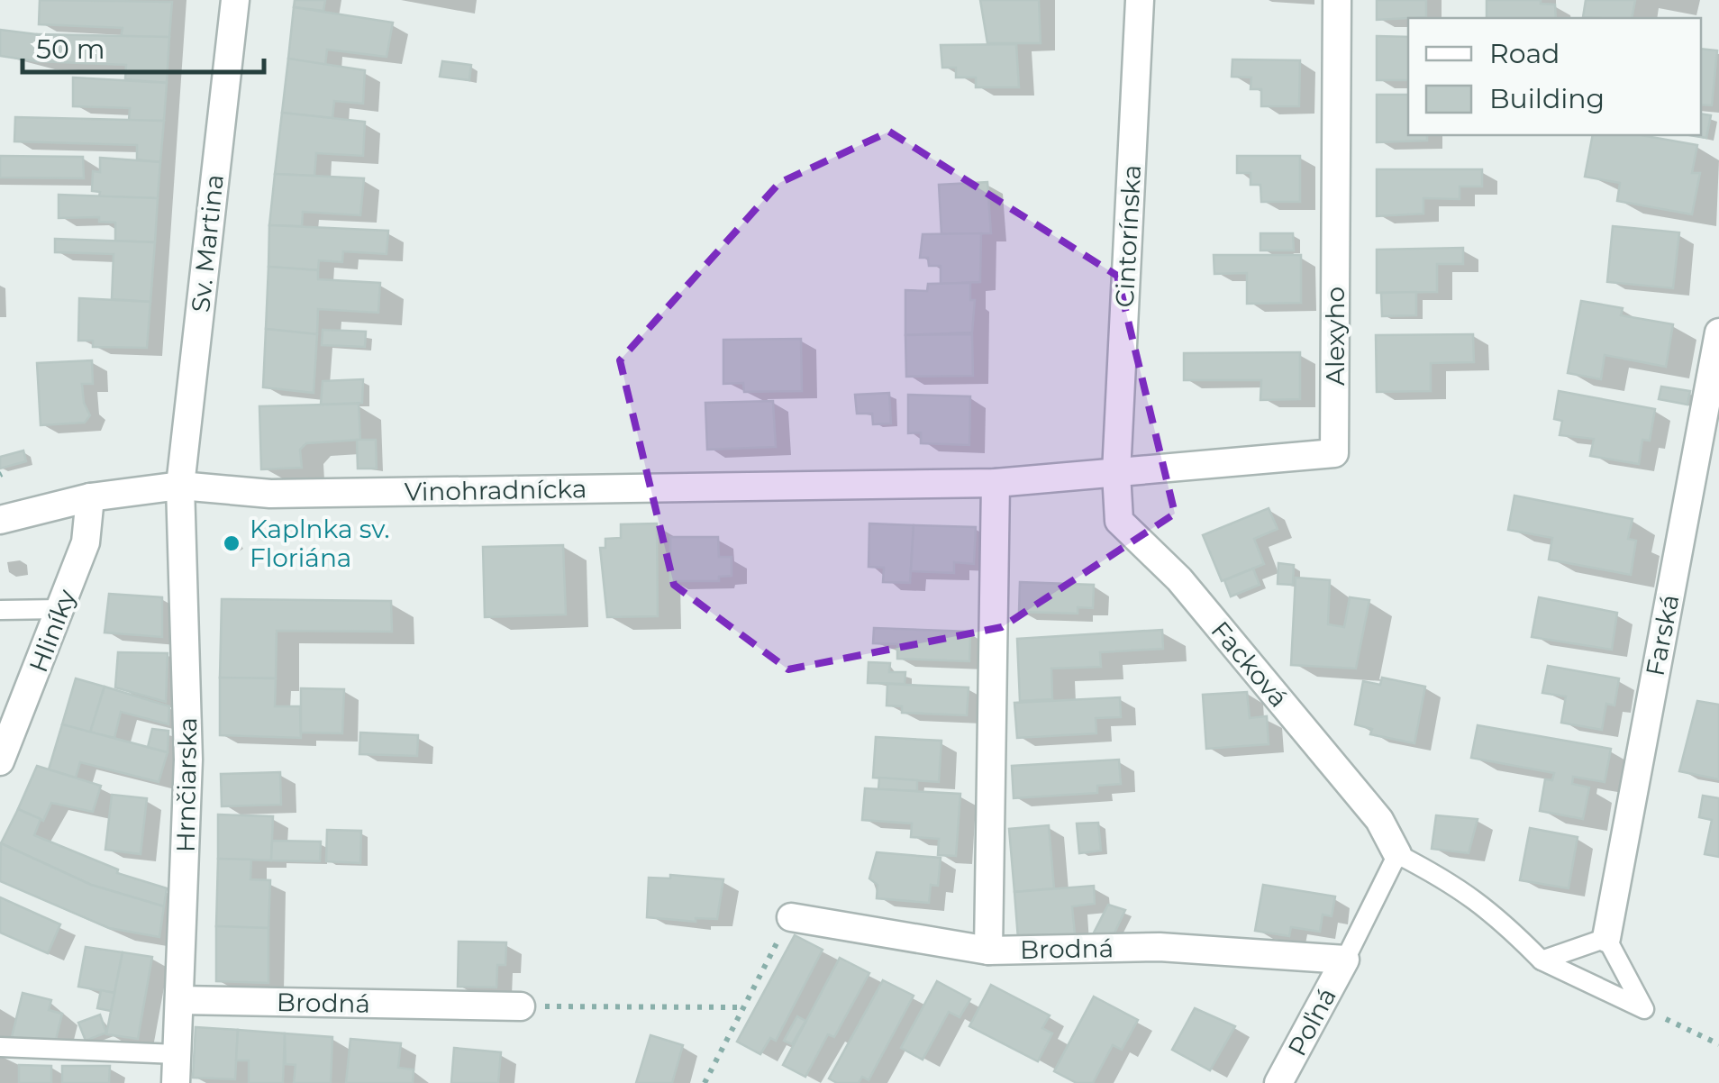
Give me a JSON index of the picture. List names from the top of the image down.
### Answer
{
  "streets": {
    "street": [
      "Cintorínska",
      "Sv. Martina",
      "Alexyho",
      "Vinohradnícka",
      "Hliníky",
      "Farská",
      "Facková",
      "Hrnčiarska",
      "Brodná",
      "Poľná"
    ]
  },
  "crossings": [
    ["Cintorínska", "Alexyho"],
    ["Cintorínska", "Vinohradnícka"],
    ["Cintorínska", "Facková"],
    ["Sv. Martina", "Vinohradnícka"],
    ["Sv. Martina", "Hrnčiarska"],
    ["Alexyho", "Vinohradnícka"],
    ["Alexyho", "Facková"],
    ["Vinohradnícka", "Hliníky"],
    ["Vinohradnícka", "Facková"],
    ["Vinohradnícka", "Hrnčiarska"],
    ["Hrnčiarska", "Brodná"],
    ["Brodná", "Poľná"]
  ],
  "places": ["Kaplnka sv. Floriána"],
  "legend": ["Road", "Building"],
  "scale_bar": "50 m"
}
